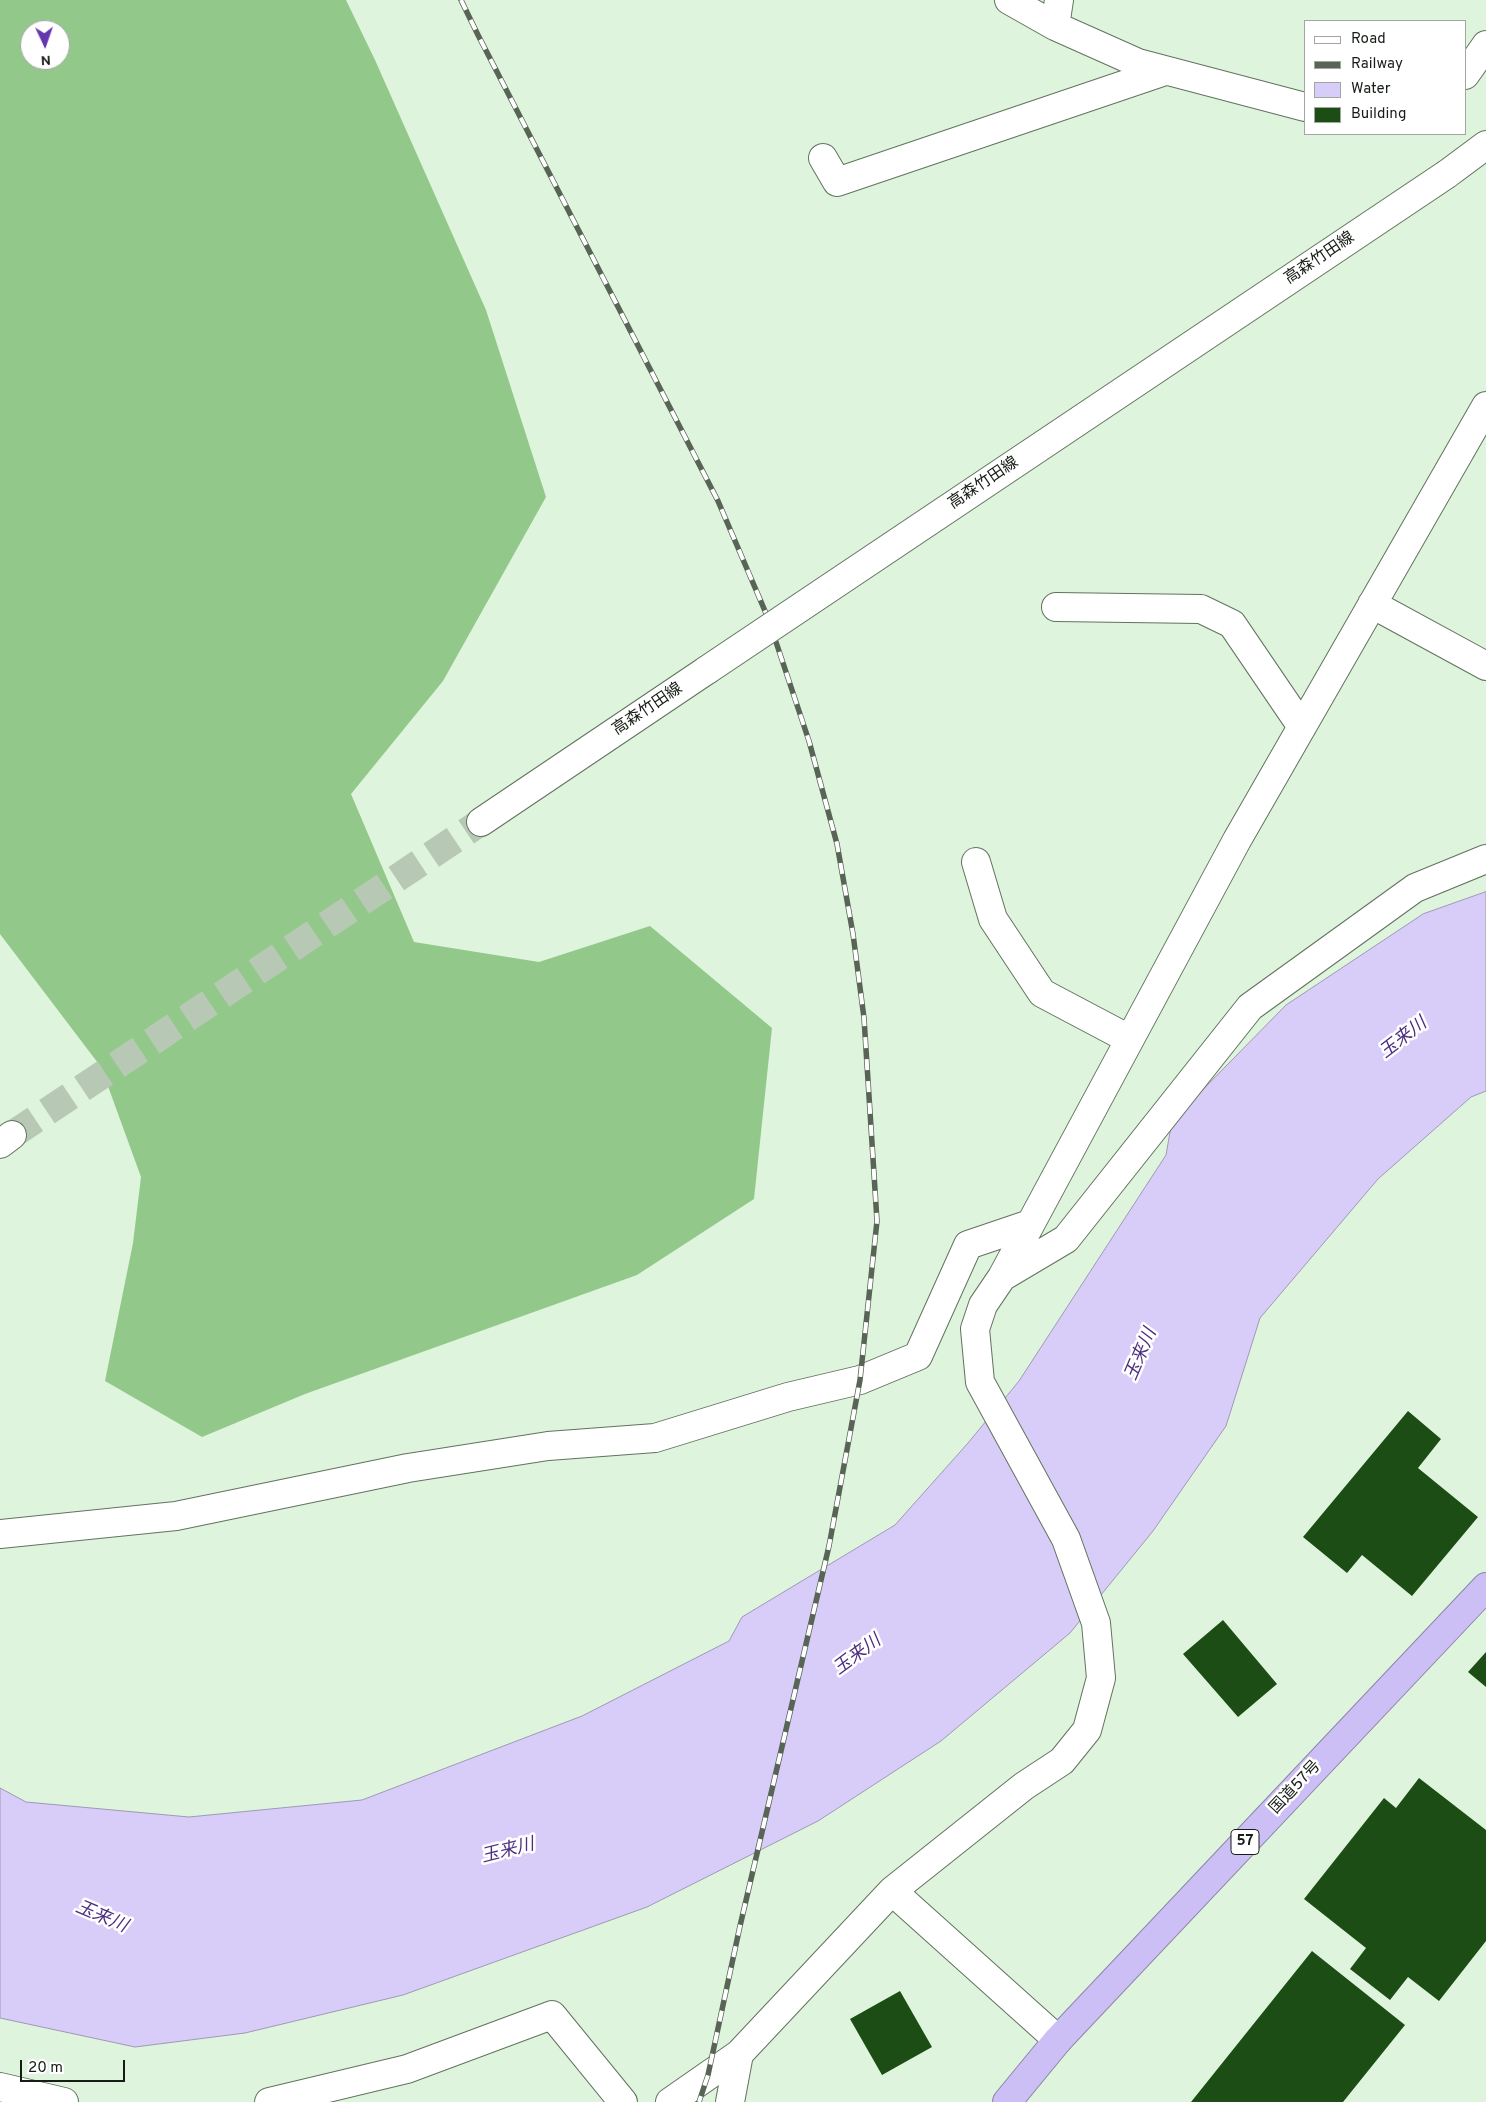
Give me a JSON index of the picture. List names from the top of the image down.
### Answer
{
  "streets": {
    "highway": ["国道57号", "57"],
    "street": ["高森竹田線"]
  },
  "water": ["玉来川"],
  "legend": [
    "Road",
    "Railway",
    "Water",
    "Building"
  ],
  "scale_bar": "20 m",
  "north": "bottom"
}
